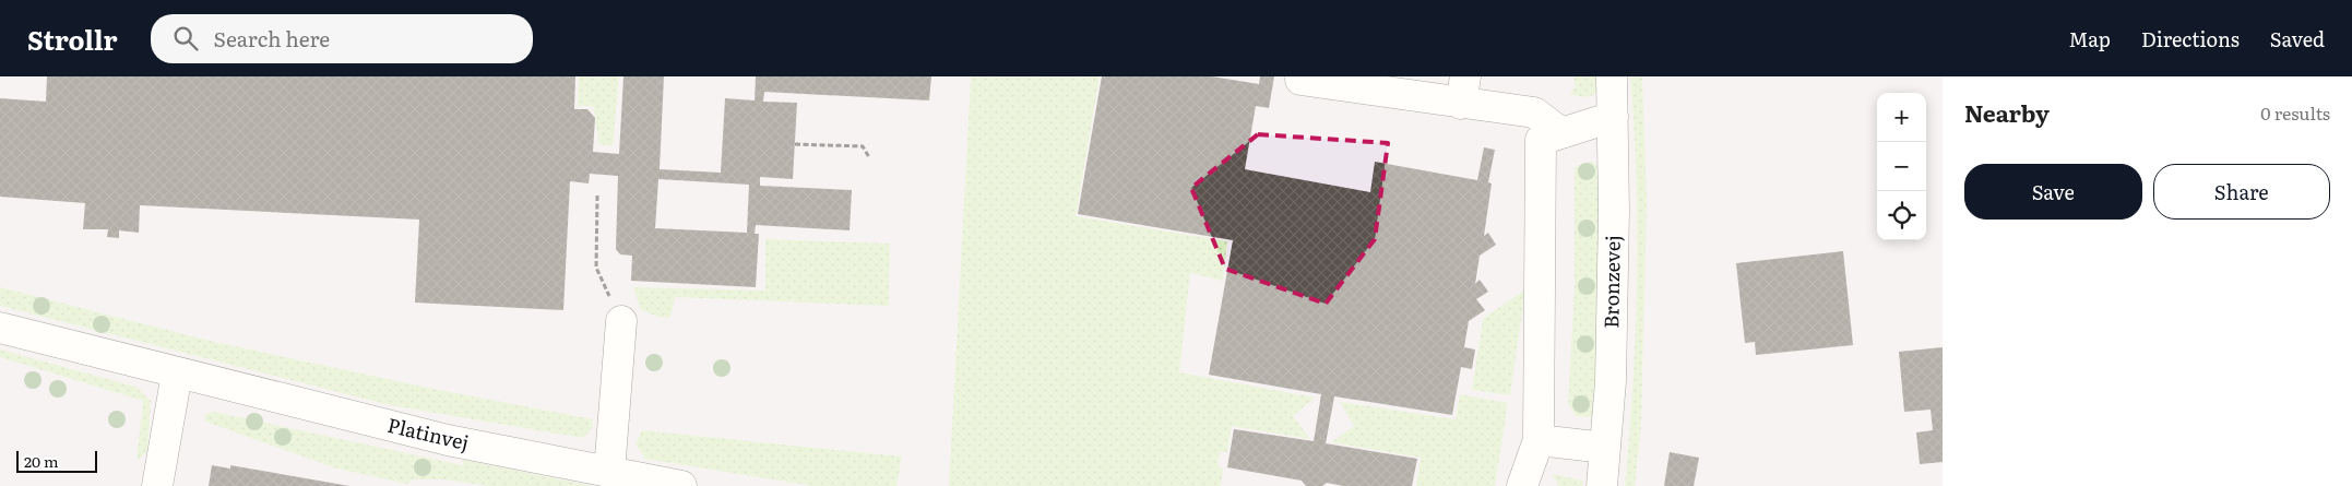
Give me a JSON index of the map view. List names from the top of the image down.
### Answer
{
  "streets": {
    "street": ["Bronzevej", "Platinvej"]
  },
  "scale_bar": "20 m",
  "page": {
    "header": "Strollr",
    "search": "Search here",
    "nav": ["Map", "Directions", "Saved"],
    "heading": ["Nearby", "0 results"],
    "map_buttons": ["+", "−"],
    "buttons": ["Save", "Share"],
    "scale": "20 m"
  }
}
